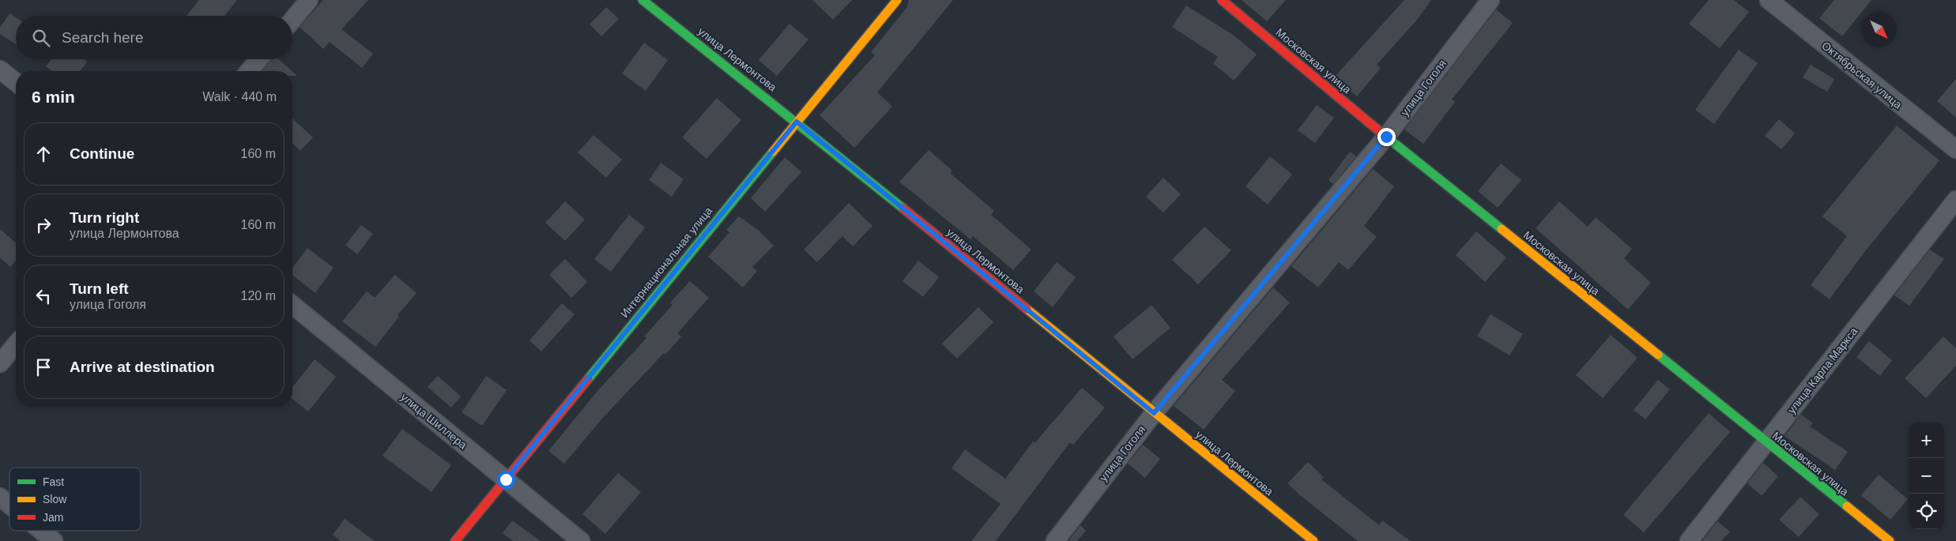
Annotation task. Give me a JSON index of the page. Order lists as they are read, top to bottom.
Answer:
{
  "streets": {
    "street": [
      "улица Лермонтова",
      "Московская улица",
      "Октябрьская улица",
      "улица Гоголя",
      "Интернациональная улица",
      "улица Карла Маркса",
      "улица Шиллера"
    ]
  },
  "crossings": [
    ["улица Лермонтова", "улица Гоголя"],
    ["улица Лермонтова", "Интернациональная улица"],
    ["Московская улица", "улица Гоголя"],
    ["Московская улица", "улица Карла Маркса"],
    ["Интернациональная улица", "улица Шиллера"]
  ],
  "legend": ["Fast", "Slow", "Jam"],
  "north": "bottom right",
  "page": {
    "search": "Search here",
    "heading": ["6 min", "Walk · 440 m"],
    "list": [
      ["Continue", "160 m"],
      ["Turn right", "улица Лермонтова", "160 m"],
      ["Turn left", "улица Гоголя", "120 m"],
      "Arrive at destination"
    ],
    "map_buttons": ["+", "−"]
  }
}
